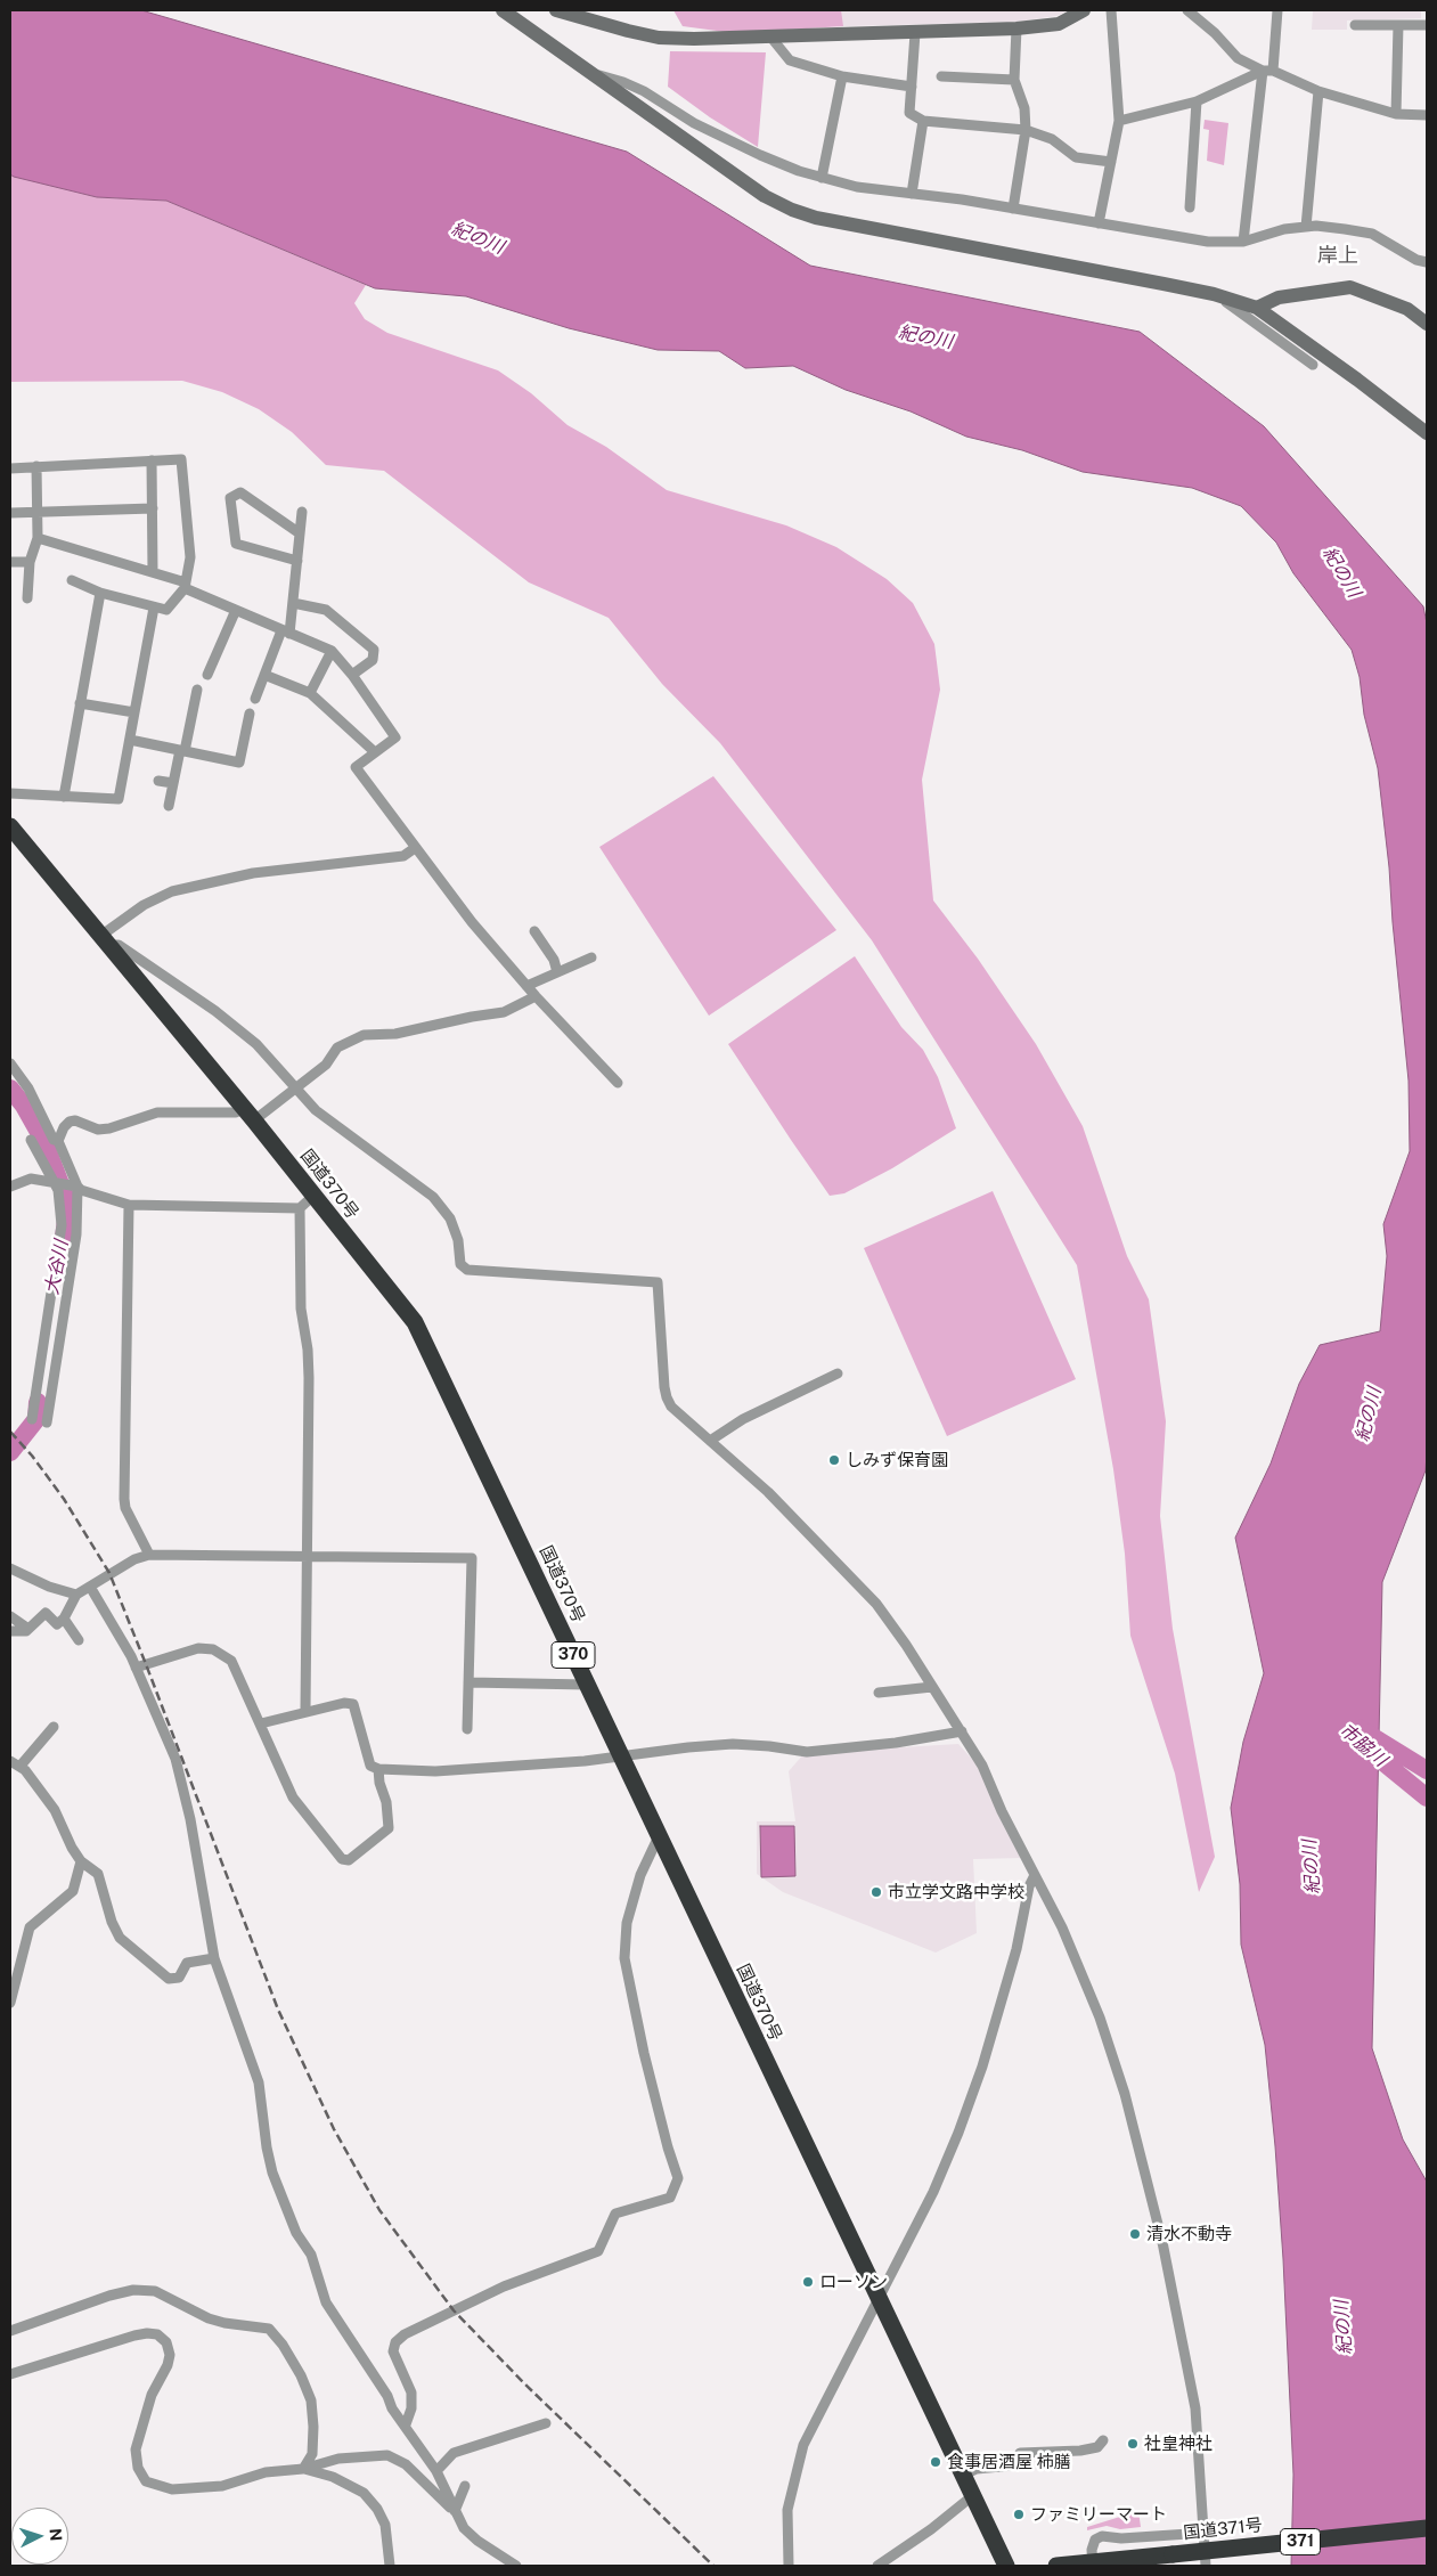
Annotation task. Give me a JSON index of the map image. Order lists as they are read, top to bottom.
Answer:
{
  "streets": {
    "highway": [
      "国道370号",
      "370",
      "国道371号",
      "371"
    ]
  },
  "districts": ["岸上"],
  "water": ["紀の川", "大谷川", "市脇川"],
  "places": [
    "しみず保育園",
    "市立学文路中学校",
    "清水不動寺",
    "ローソン",
    "社皇神社",
    "食事居酒屋 柿膳",
    "ファミリーマート"
  ],
  "north": "right"
}
